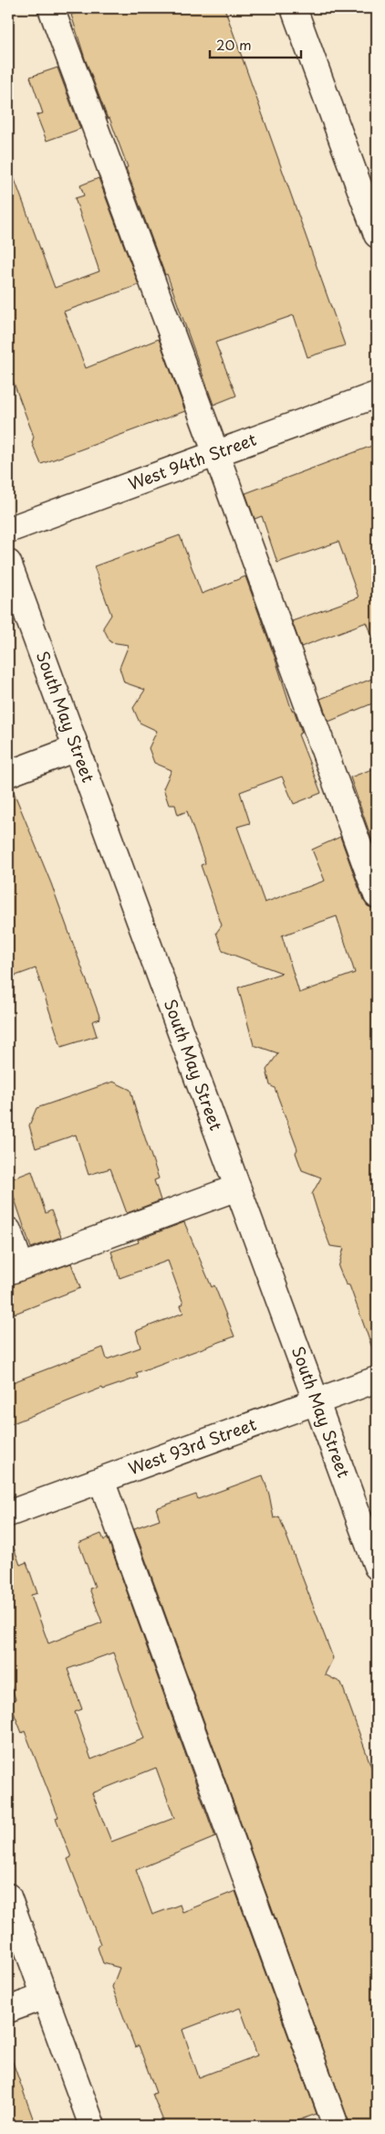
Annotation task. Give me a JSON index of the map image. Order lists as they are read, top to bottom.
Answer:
{
  "streets": {
    "street": ["West 94th Street", "South May Street", "West 93rd Street"]
  },
  "crossings": [
    ["South May Street", "West 93rd Street"]
  ],
  "scale_bar": "20 m"
}
